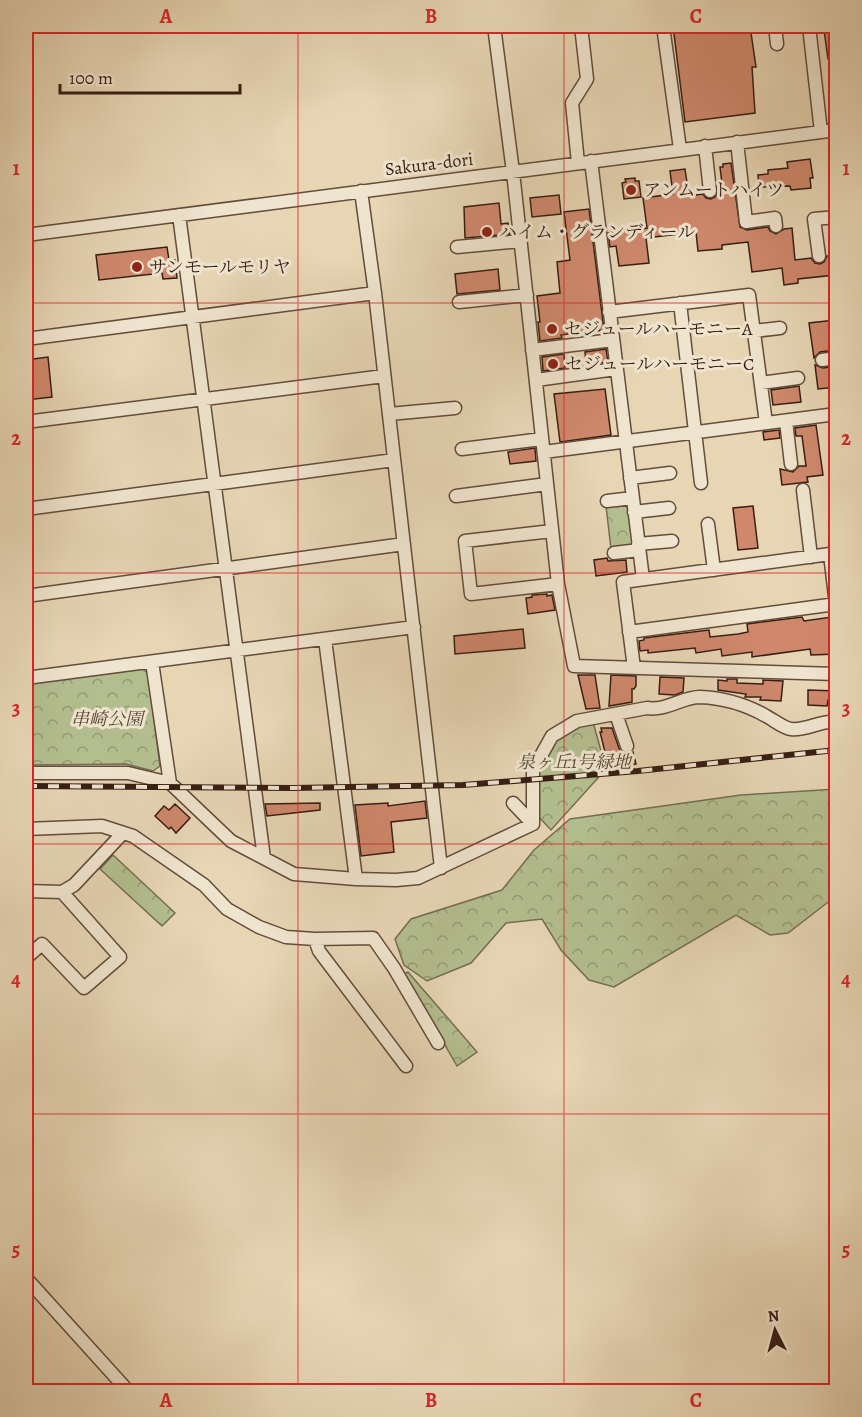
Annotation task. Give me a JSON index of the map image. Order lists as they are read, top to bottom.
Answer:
{
  "streets": {
    "street": ["Sakura-dori"]
  },
  "parks": ["串崎公園", "泉ヶ丘1号緑地"],
  "places": [
    "アンムートハイツ",
    "ハイム・グランディール",
    "サンモールモリヤ",
    "セジュールハーモニーA",
    "セジュールハーモニーC"
  ],
  "scale_bar": "100 m",
  "north": "top",
  "grid": {
    "columns": ["A", "B", "C"],
    "rows": [
      "1",
      "2",
      "3",
      "4",
      "5"
    ]
  }
}
